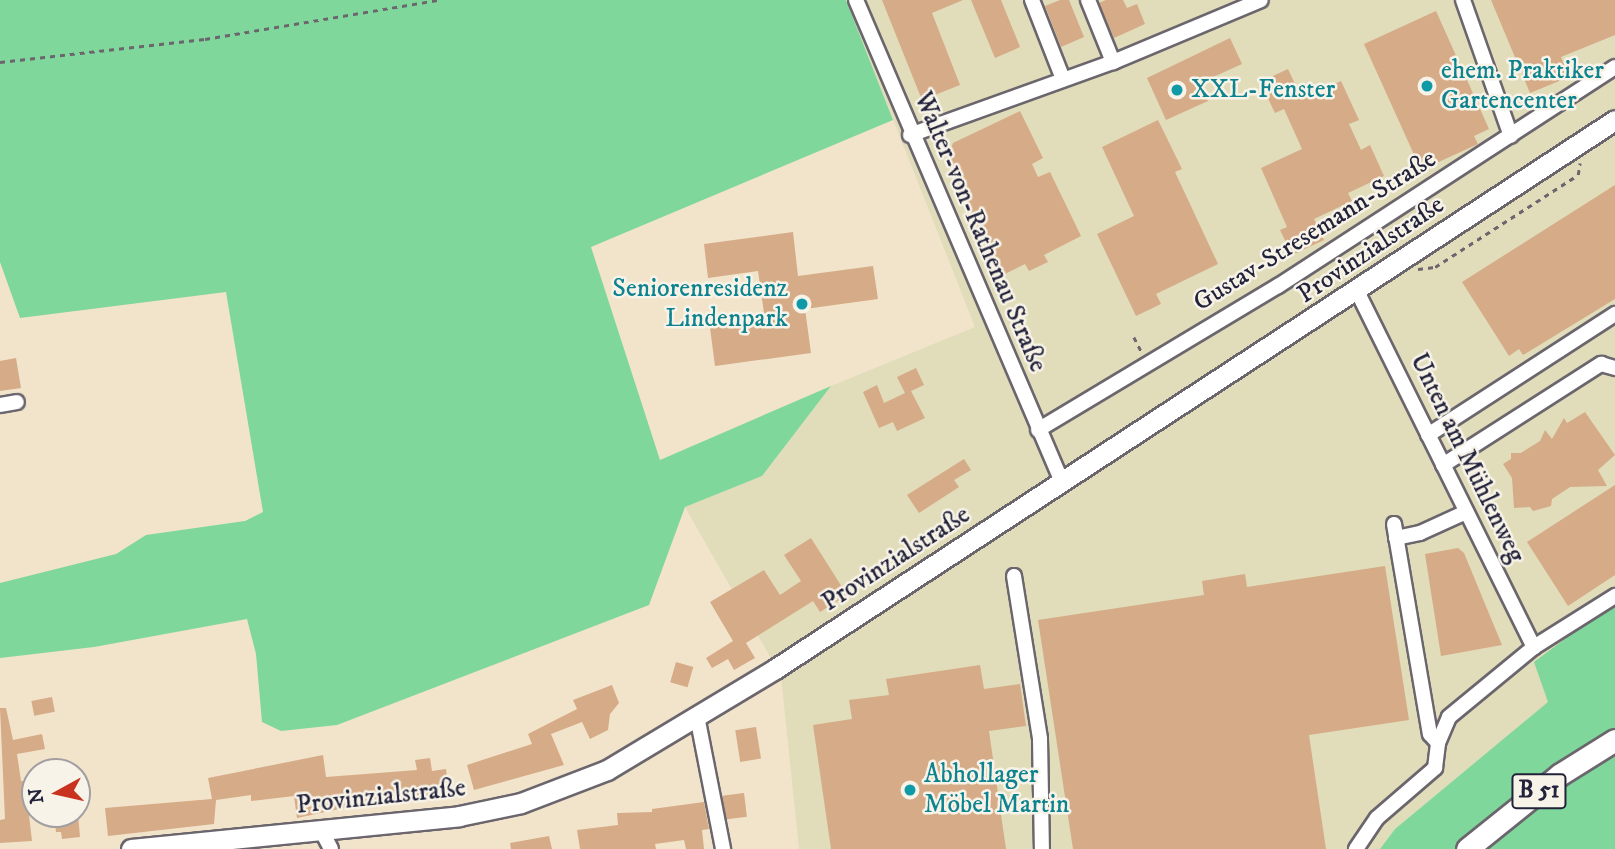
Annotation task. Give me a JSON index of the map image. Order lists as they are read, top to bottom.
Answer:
{
  "streets": {
    "highway": ["B 51"],
    "main road": ["Provinzialstraße"],
    "street": ["Gustav-Stresemann-Straße", "Walter-von-Rathenau Straße", "Unten am Mühlenweg"]
  },
  "crossings": [
    ["Gustav-Stresemann-Straße", "Walter-von-Rathenau Straße"],
    ["Walter-von-Rathenau Straße", "Provinzialstraße"],
    ["Provinzialstraße", "Unten am Mühlenweg"]
  ],
  "places": [
    "ehem. Praktiker Gartencenter",
    "XXL-Fenster",
    "Seniorenresidenz Lindenpark",
    "Abhollager Möbel Martin"
  ],
  "north": "left"
}
